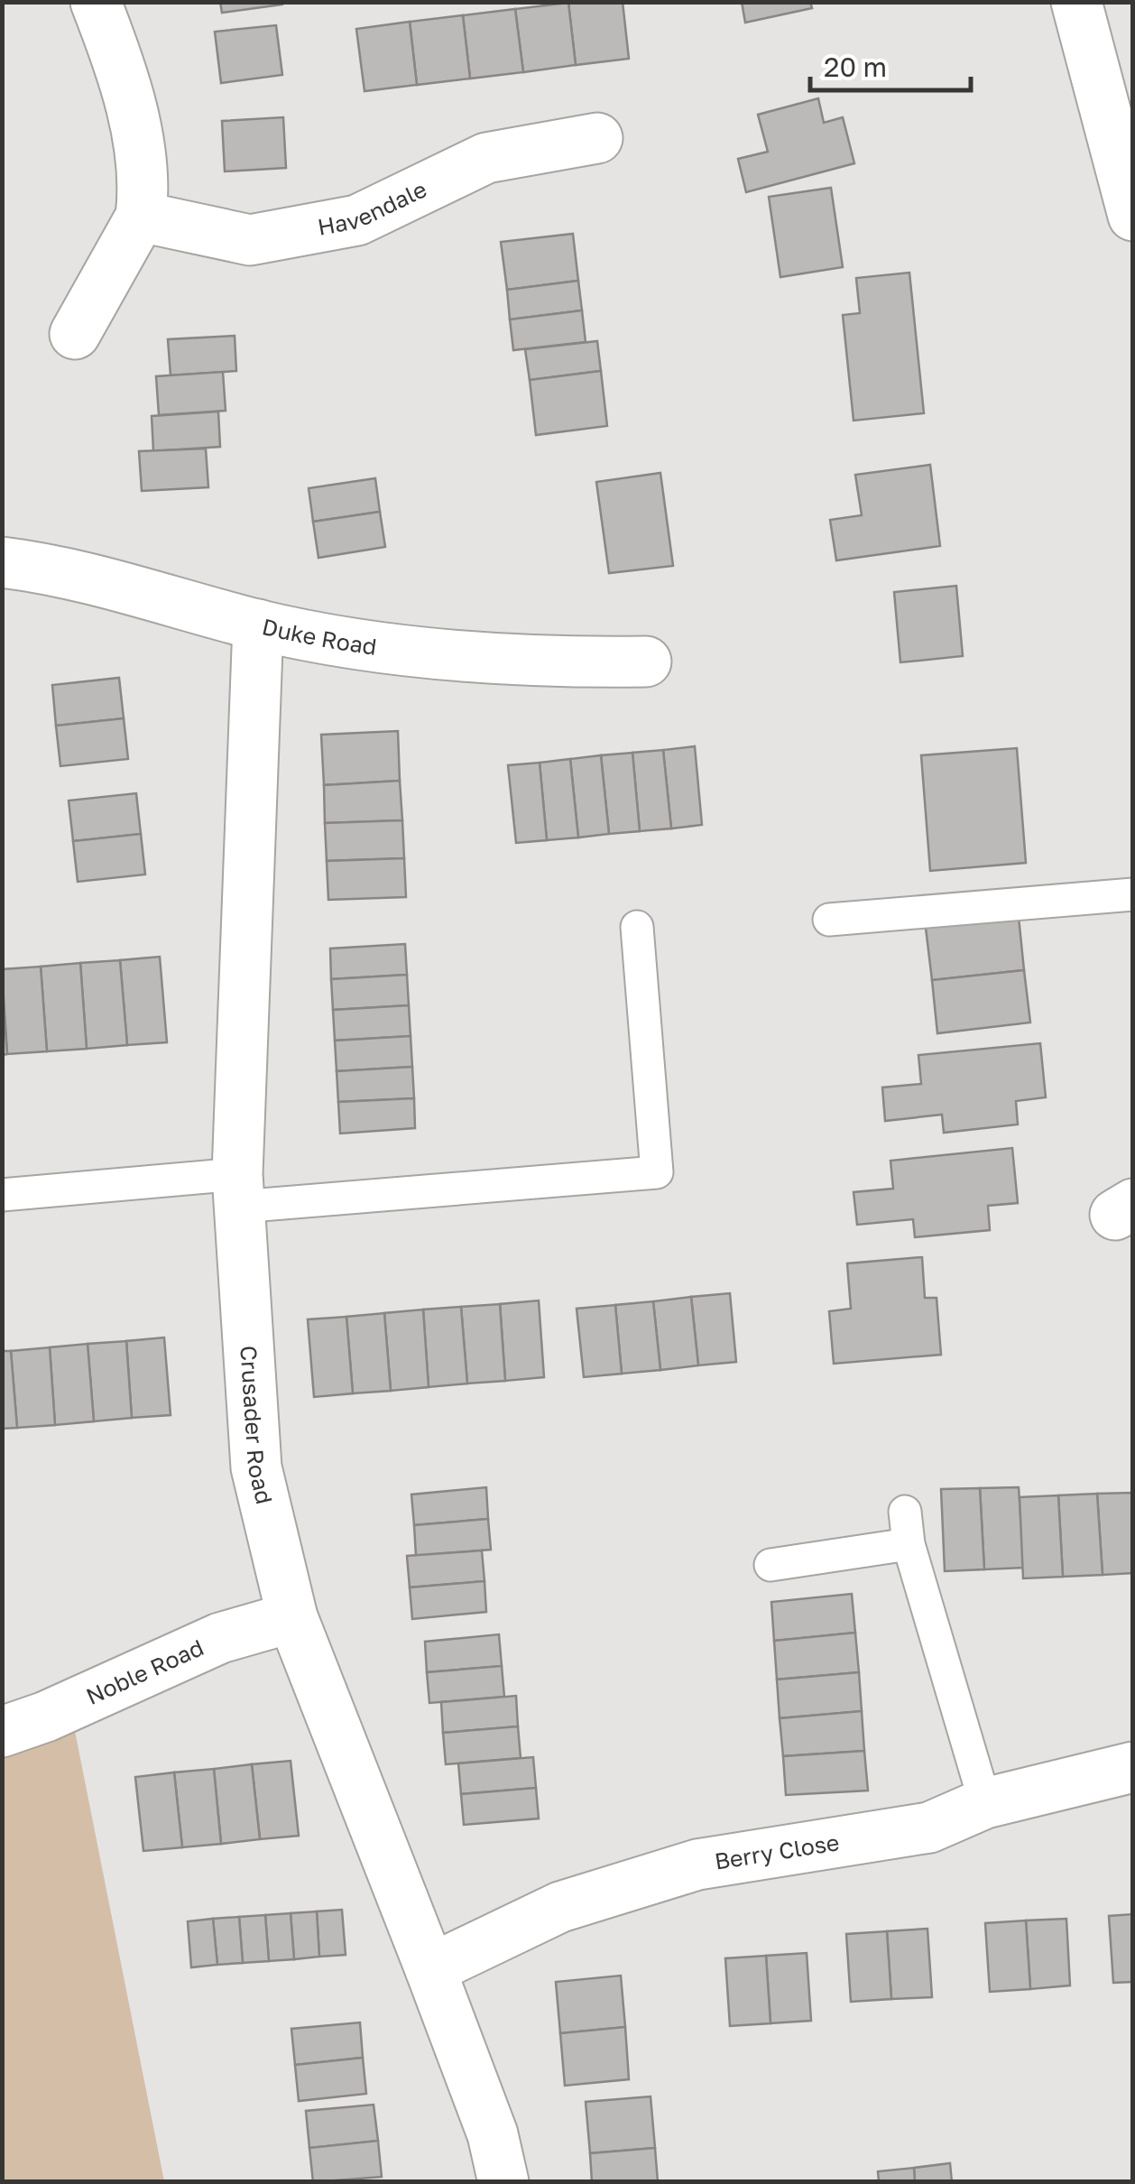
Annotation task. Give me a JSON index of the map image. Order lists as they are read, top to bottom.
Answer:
{
  "streets": {
    "street": [
      "Havendale",
      "Duke Road",
      "Crusader Road",
      "Noble Road",
      "Berry Close"
    ]
  },
  "crossings": [
    ["Duke Road", "Crusader Road"],
    ["Crusader Road", "Noble Road"],
    ["Crusader Road", "Berry Close"]
  ],
  "scale_bar": "20 m"
}
